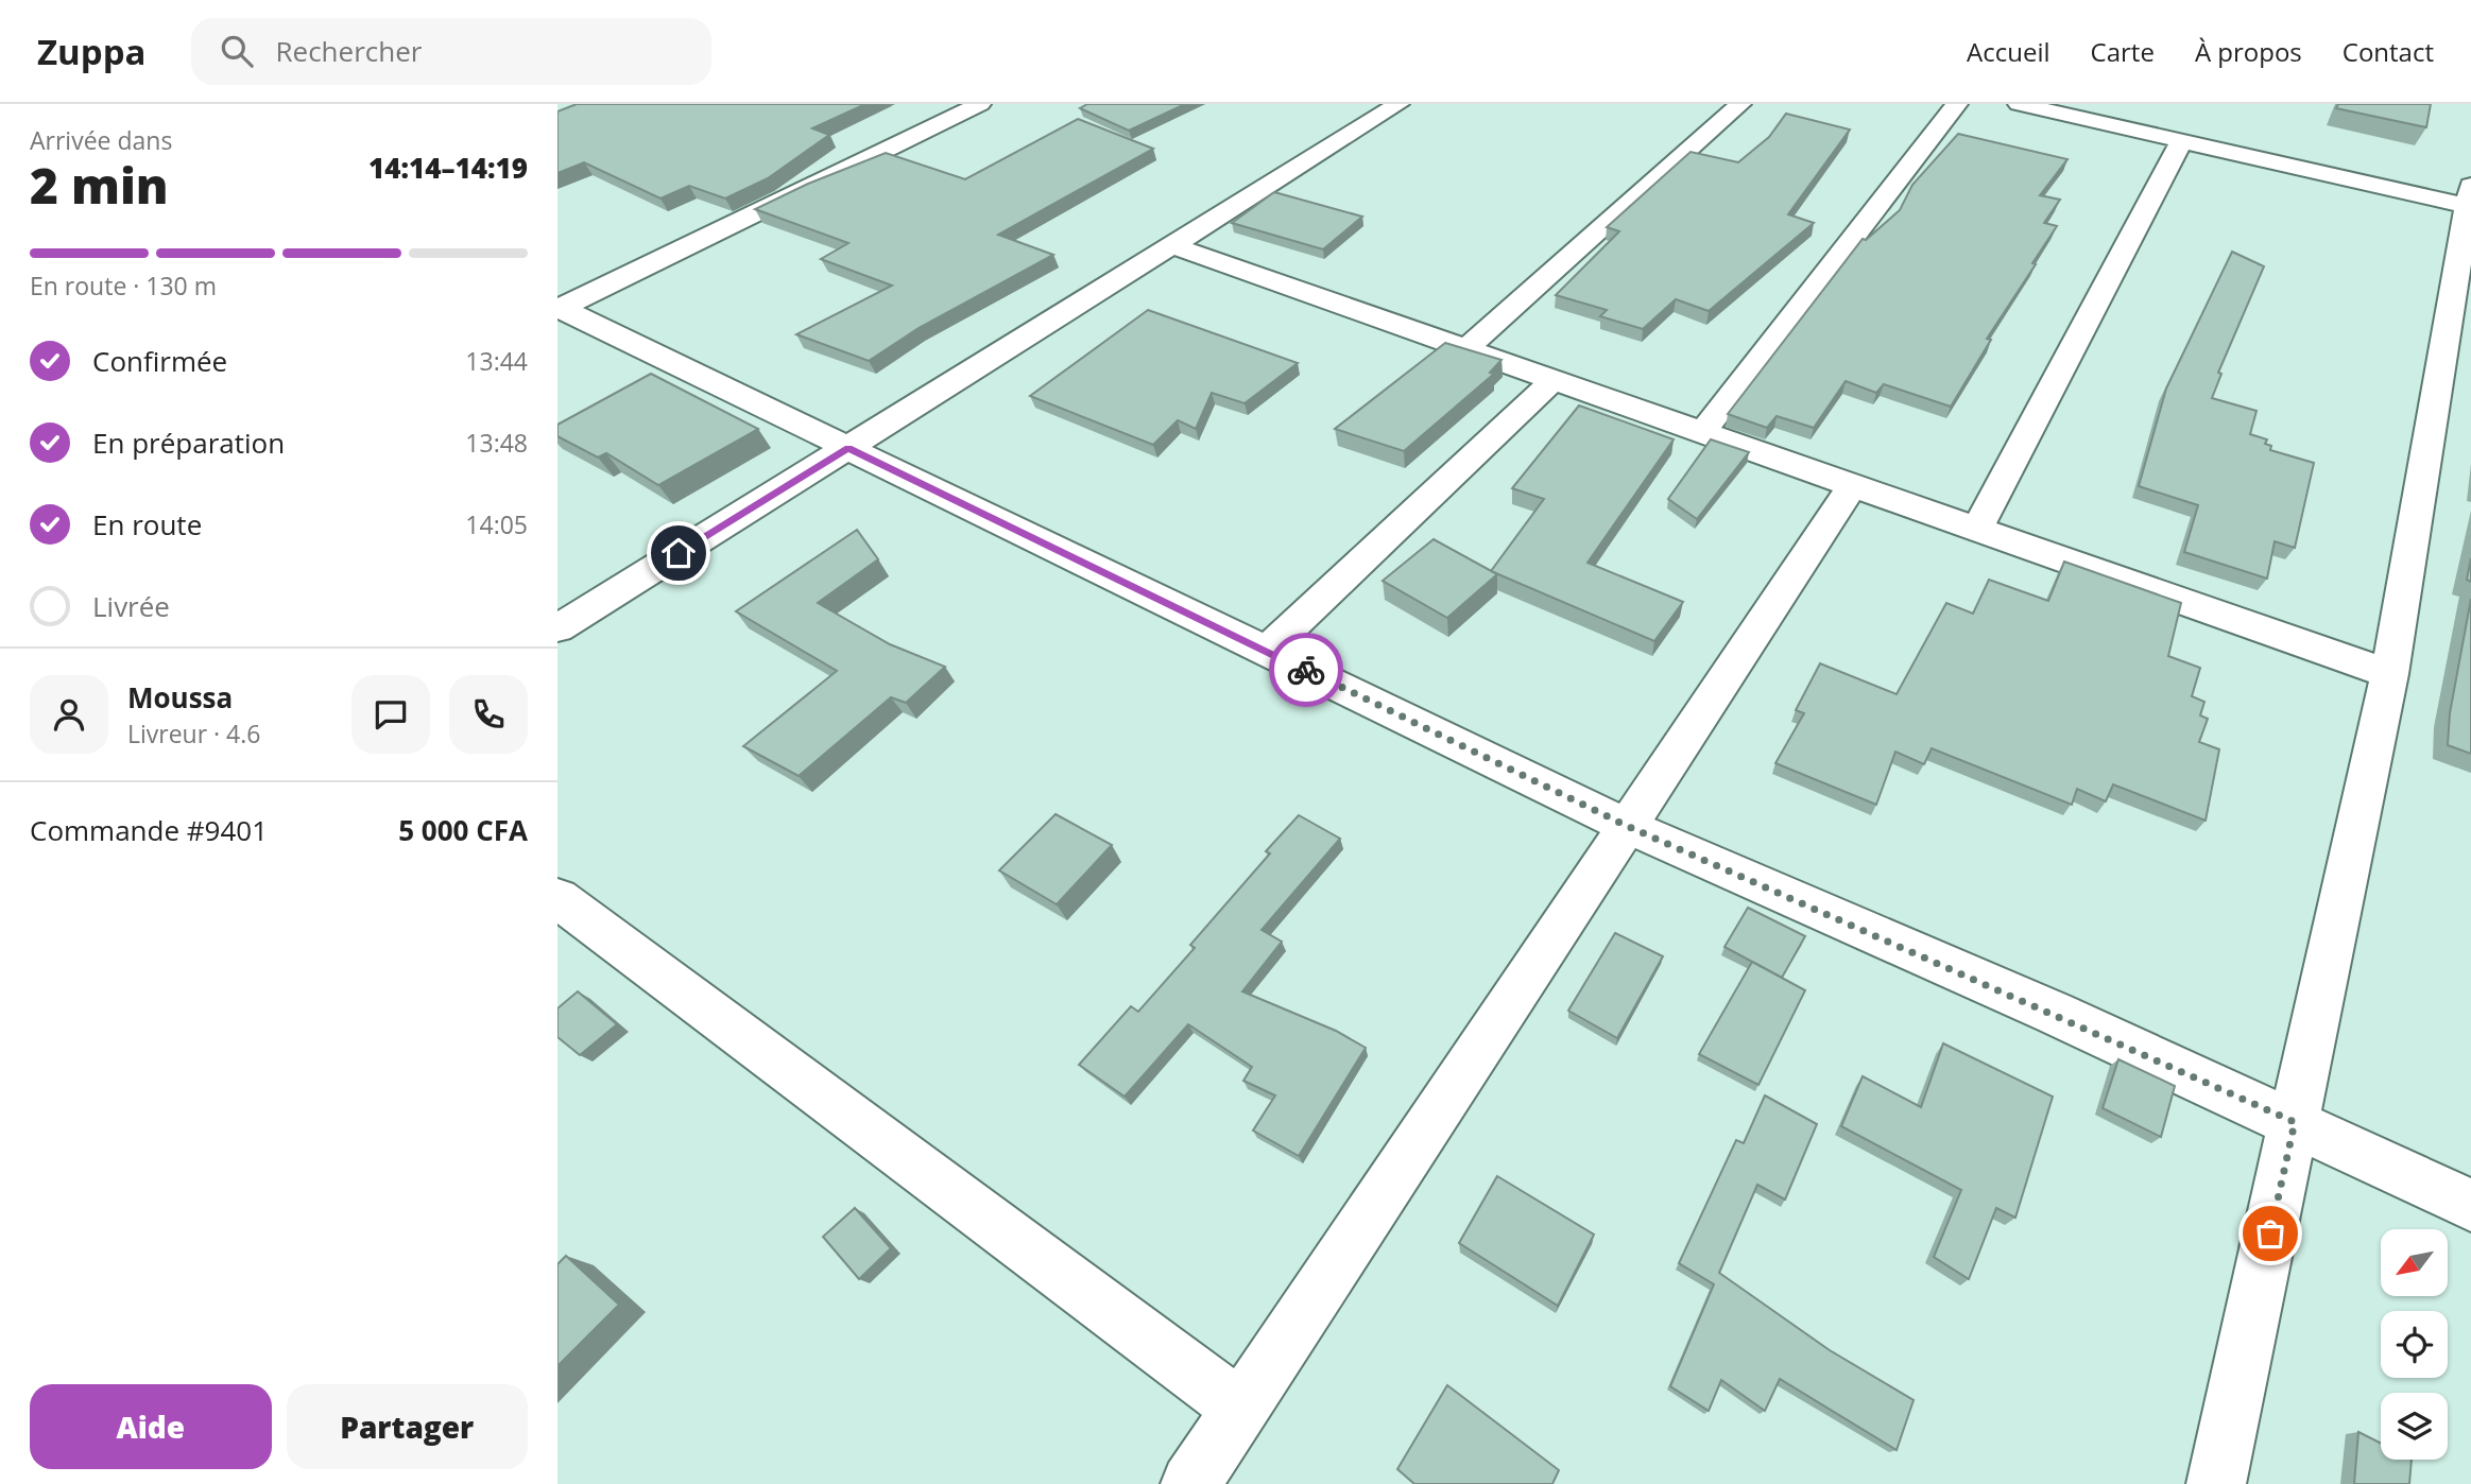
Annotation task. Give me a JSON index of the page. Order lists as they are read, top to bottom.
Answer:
{
  "north": "bottom left",
  "page": {
    "header": "Zuppa",
    "search": "Rechercher",
    "nav": [
      "Accueil",
      "Carte",
      "À propos",
      "Contact"
    ],
    "heading": ["2 min", "Arrivée dans", "14:14–14:19"],
    "panel": [
      "Moussa",
      "Livreur · 4.6",
      "Commande #9401",
      "5 000 CFA"
    ],
    "bar": "En route · 130 m",
    "list": [
      ["Confirmée", "13:44"],
      ["En préparation", "13:48"],
      ["En route", "14:05"],
      "Livrée"
    ],
    "buttons": ["Aide", "Partager"]
  }
}
